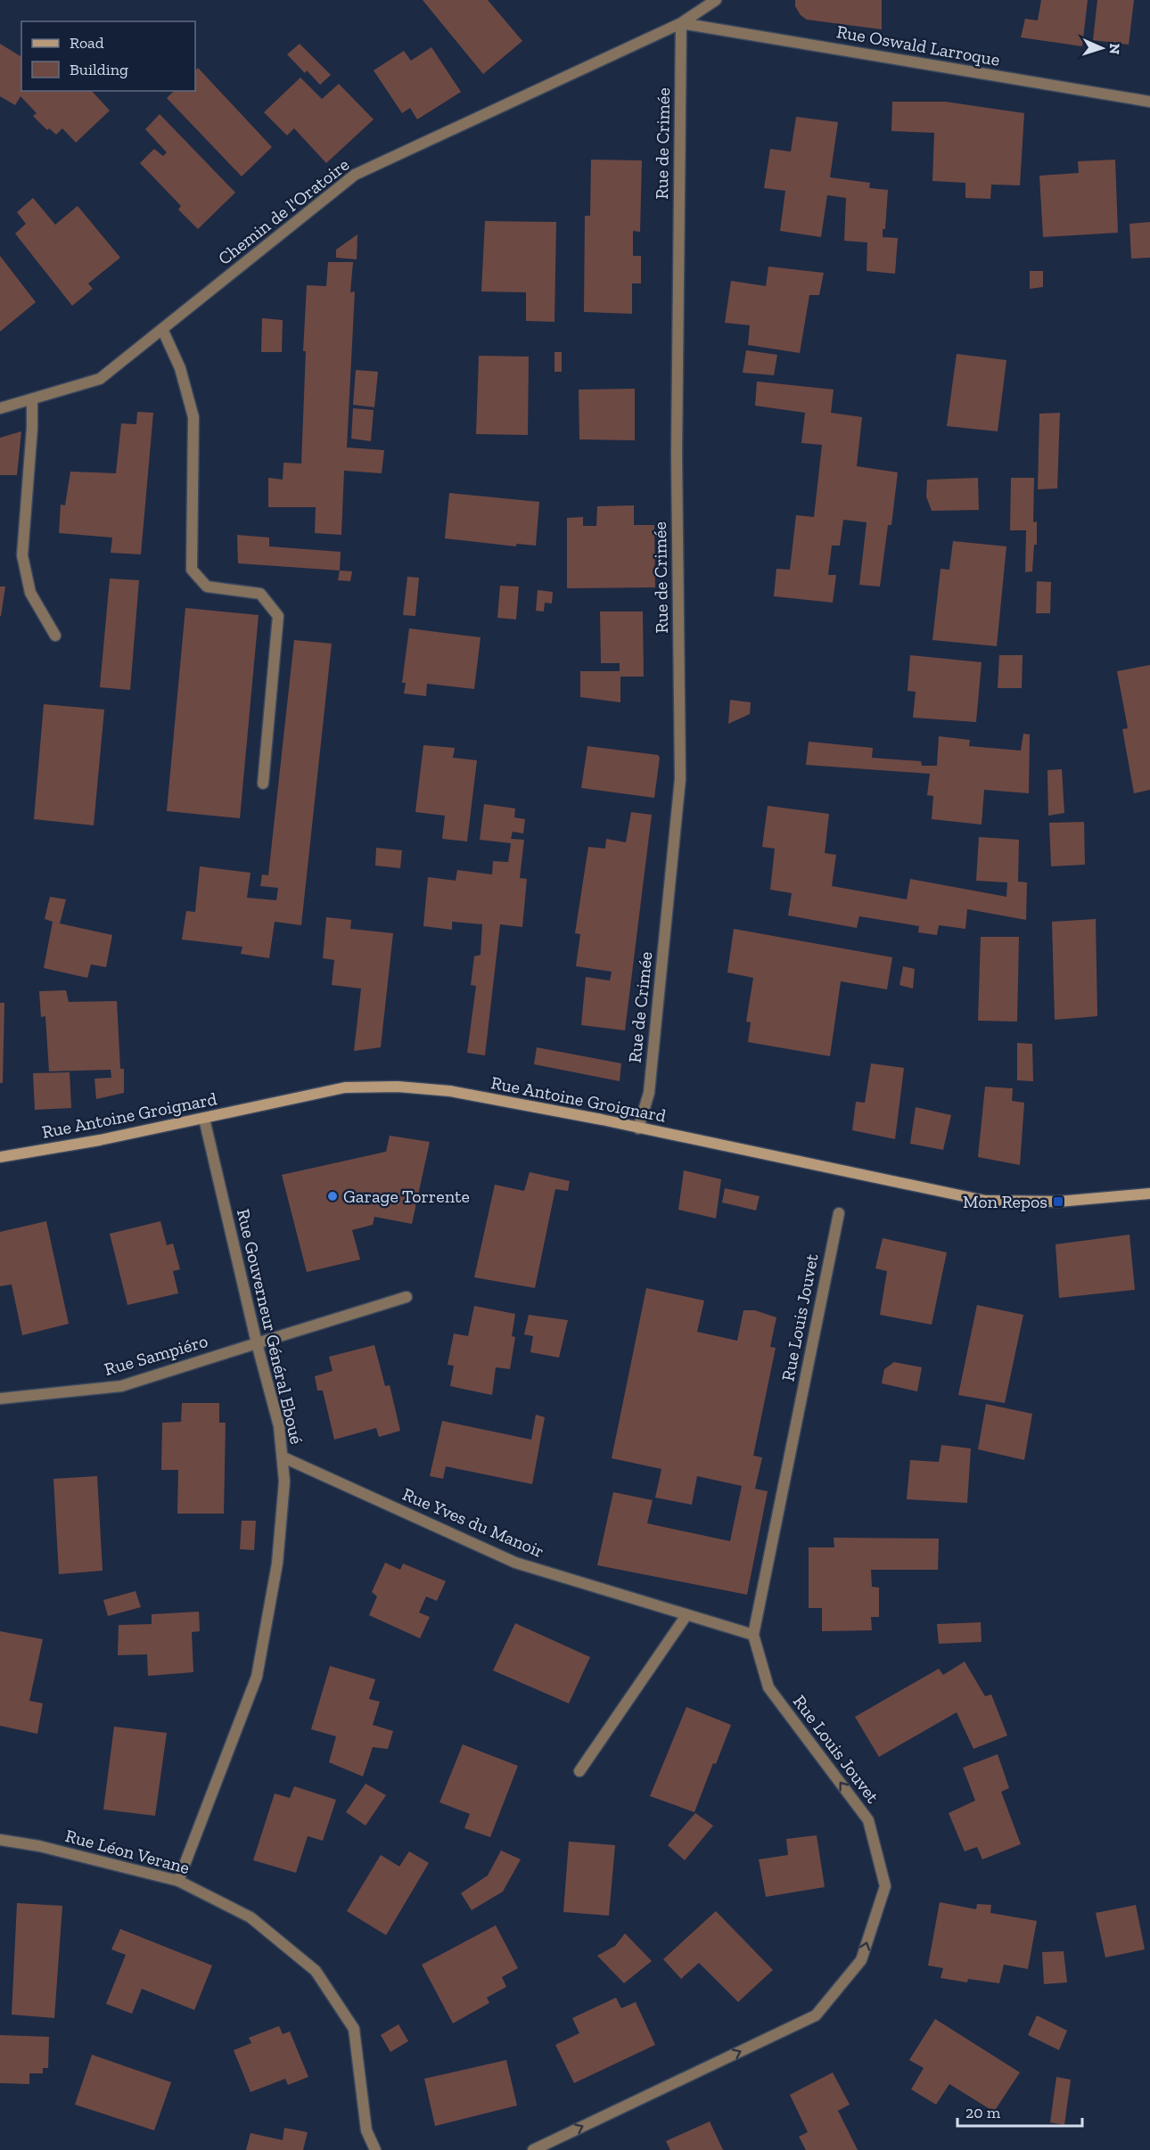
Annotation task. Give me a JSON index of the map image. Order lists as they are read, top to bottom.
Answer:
{
  "streets": {
    "main road": ["Rue Antoine Groignard"],
    "street": [
      "Rue Oswald Larroque",
      "Rue de Crimée",
      "Chemin de l'Oratoire",
      "Rue Louis Jouvet",
      "Rue Gouverneur Général Eboué",
      "Rue Sampiéro",
      "Rue Yves du Manoir",
      "Rue Léon Verane"
    ]
  },
  "crossings": [
    ["Rue Oswald Larroque", "Rue de Crimée"],
    ["Rue Oswald Larroque", "Chemin de l'Oratoire"],
    ["Rue de Crimée", "Chemin de l'Oratoire"],
    ["Rue de Crimée", "Rue Antoine Groignard"],
    ["Rue Antoine Groignard", "Rue Gouverneur Général Eboué"],
    ["Rue Louis Jouvet", "Rue Yves du Manoir"],
    ["Rue Gouverneur Général Eboué", "Rue Sampiéro"],
    ["Rue Gouverneur Général Eboué", "Rue Yves du Manoir"],
    ["Rue Gouverneur Général Eboué", "Rue Léon Verane"]
  ],
  "places": {
    "other": ["Garage Torrente"],
    "transit": ["Mon Repos"]
  },
  "legend": ["Road", "Building"],
  "scale_bar": "20 m",
  "north": "right"
}
